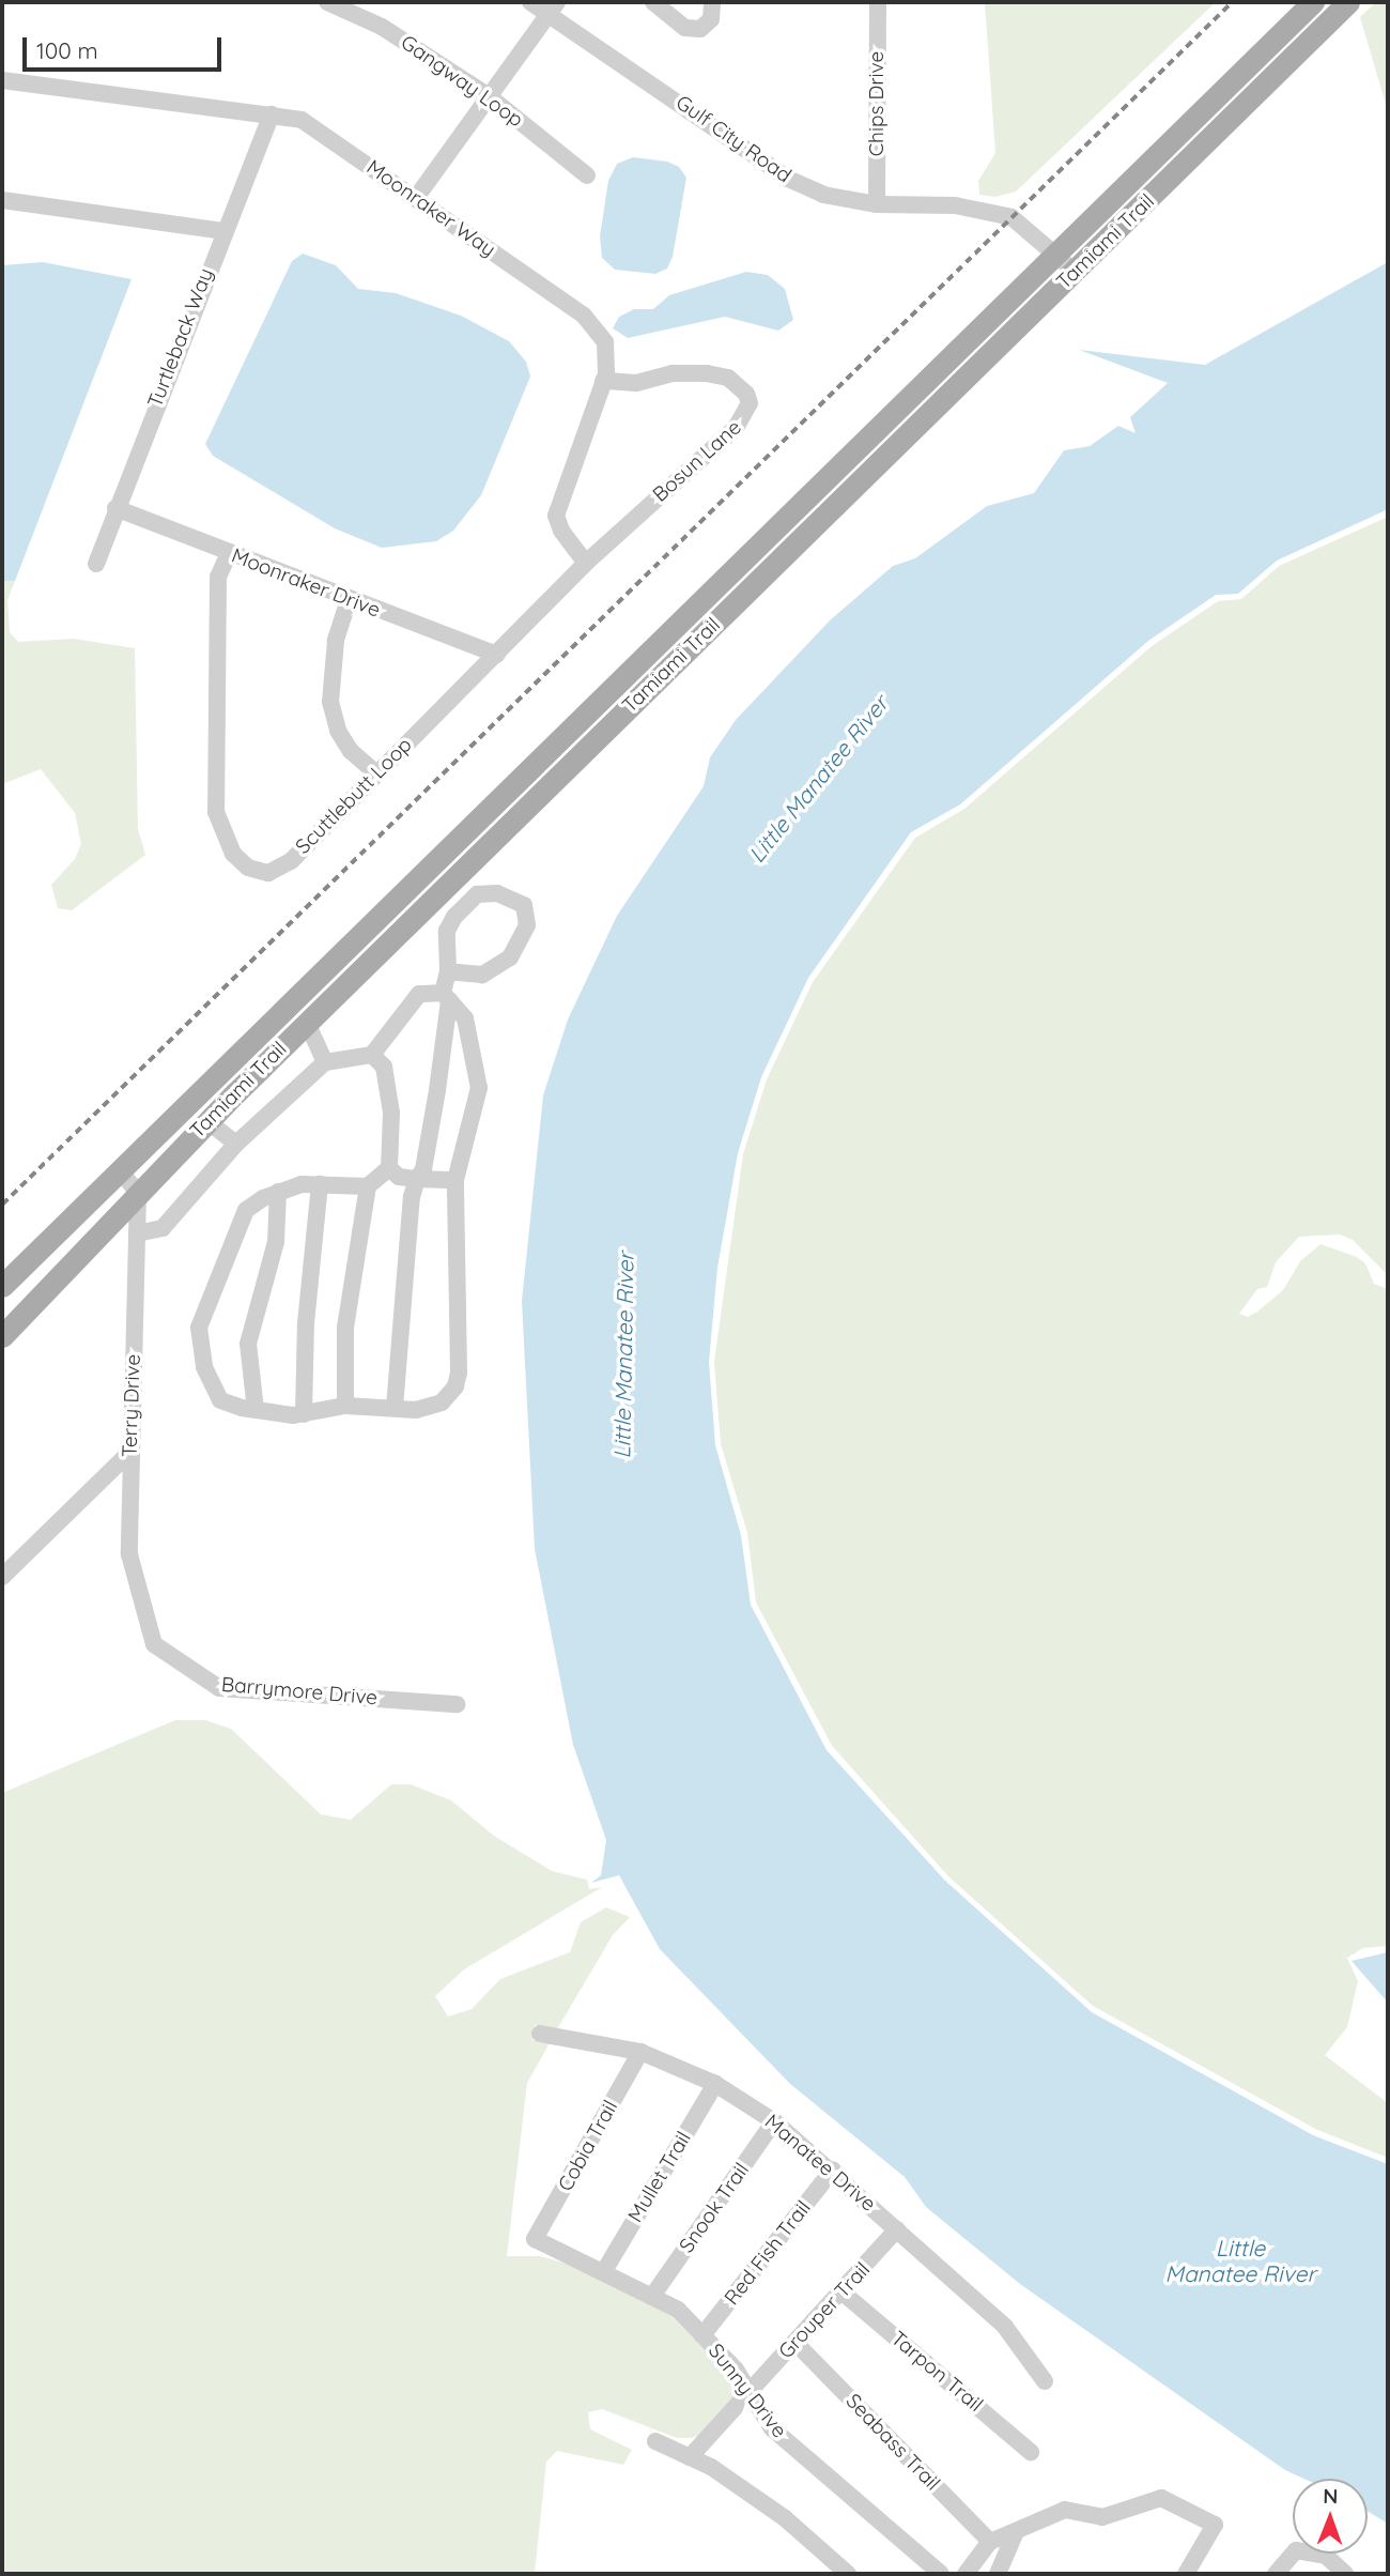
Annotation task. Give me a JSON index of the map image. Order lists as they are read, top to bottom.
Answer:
{
  "streets": {
    "main road": ["Tamiami Trail"],
    "street": [
      "Gangway Loop",
      "Chips Drive",
      "Gulf City Road",
      "Moonraker Way",
      "Turtleback Way",
      "Bosun Lane",
      "Moonraker Drive",
      "Scuttlebutt Loop",
      "Terry Drive",
      "Barrymore Drive",
      "Cobia Trail",
      "Manatee Drive",
      "Mullet Trail",
      "Snook Trail",
      "Red Fish Trail",
      "Grouper Trail",
      "Tarpon Trail",
      "Sunny Drive",
      "Seabass Trail"
    ]
  },
  "crossings": [
    ["Chips Drive", "Gulf City Road"],
    ["Gulf City Road", "Tamiami Trail"],
    ["Moonraker Way", "Turtleback Way"],
    ["Moonraker Way", "Bosun Lane"],
    ["Moonraker Way", "Scuttlebutt Loop"],
    ["Tamiami Trail", "Terry Drive"],
    ["Turtleback Way", "Moonraker Drive"],
    ["Bosun Lane", "Scuttlebutt Loop"],
    ["Moonraker Drive", "Scuttlebutt Loop"],
    ["Terry Drive", "Barrymore Drive"],
    ["Cobia Trail", "Manatee Drive"],
    ["Cobia Trail", "Sunny Drive"],
    ["Manatee Drive", "Mullet Trail"],
    ["Manatee Drive", "Snook Trail"],
    ["Manatee Drive", "Red Fish Trail"],
    ["Manatee Drive", "Grouper Trail"],
    ["Mullet Trail", "Sunny Drive"],
    ["Snook Trail", "Sunny Drive"],
    ["Red Fish Trail", "Sunny Drive"],
    ["Grouper Trail", "Tarpon Trail"],
    ["Grouper Trail", "Sunny Drive"],
    ["Grouper Trail", "Seabass Trail"]
  ],
  "water": ["Little Manatee River"],
  "scale_bar": "100 m",
  "north": "top"
}
